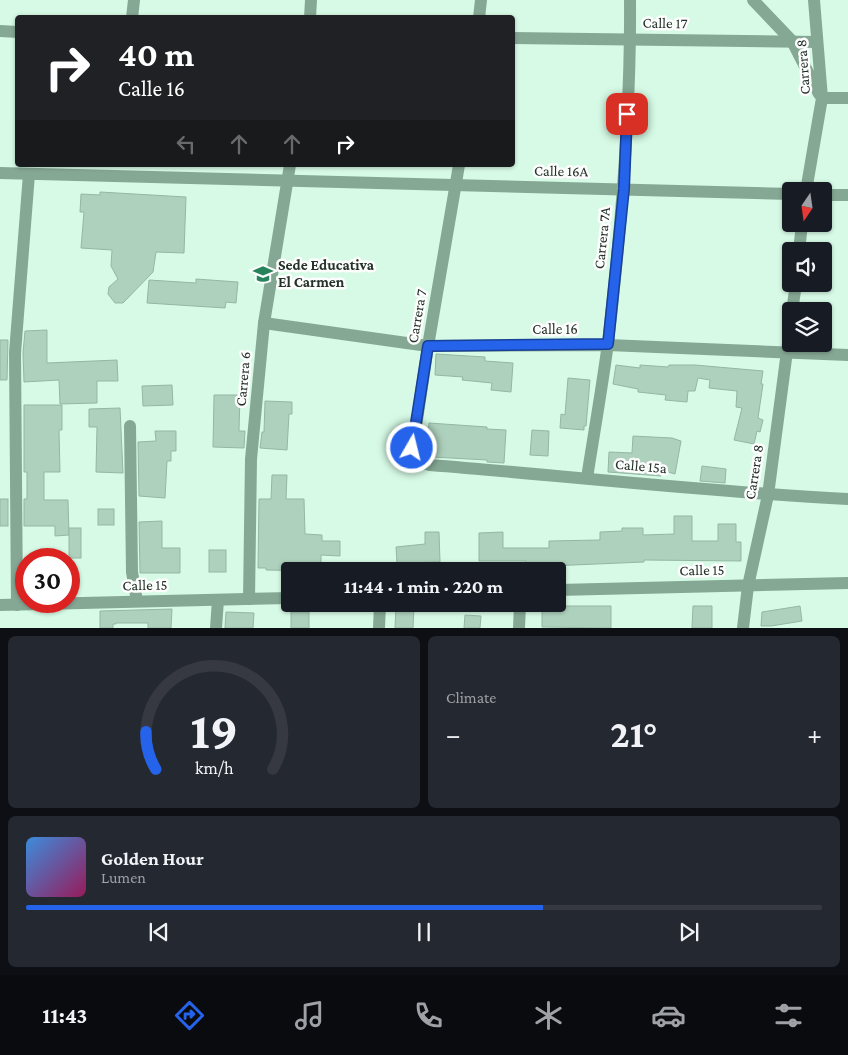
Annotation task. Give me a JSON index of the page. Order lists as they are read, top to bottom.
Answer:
{
  "streets": {
    "street": [
      "Calle 17",
      "Carrera 8",
      "Calle 16A",
      "Carrera 7A",
      "Carrera 7",
      "Calle 16",
      "Carrera 6",
      "Calle 15a",
      "Calle 15"
    ]
  },
  "crossings": [
    ["Calle 17", "Carrera 8"],
    ["Calle 17", "Carrera 7A"],
    ["Carrera 8", "Calle 16"],
    ["Carrera 8", "Calle 15a"],
    ["Carrera 8", "Calle 15"],
    ["Calle 16A", "Carrera 7A"],
    ["Calle 16A", "Carrera 7"],
    ["Calle 16A", "Carrera 6"],
    ["Carrera 7A", "Calle 16"],
    ["Carrera 7A", "Calle 15a"],
    ["Carrera 7", "Calle 16"],
    ["Carrera 7", "Calle 15a"],
    ["Calle 16", "Carrera 6"],
    ["Carrera 6", "Calle 15"]
  ],
  "places": {
    "school or university": ["Sede Educativa El Carmen"]
  },
  "north": "bottom",
  "page": {
    "turn": ["40 m", "Calle 16"],
    "limit": "30",
    "trip": "11:44 · 1 min · 220 m",
    "tile": "Climate",
    "heat": ["−", "21°", "+"],
    "song": ["Golden Hour", "Lumen"],
    "tabs": "11:43",
    "gauge": ["19", "km/h"]
  }
}
